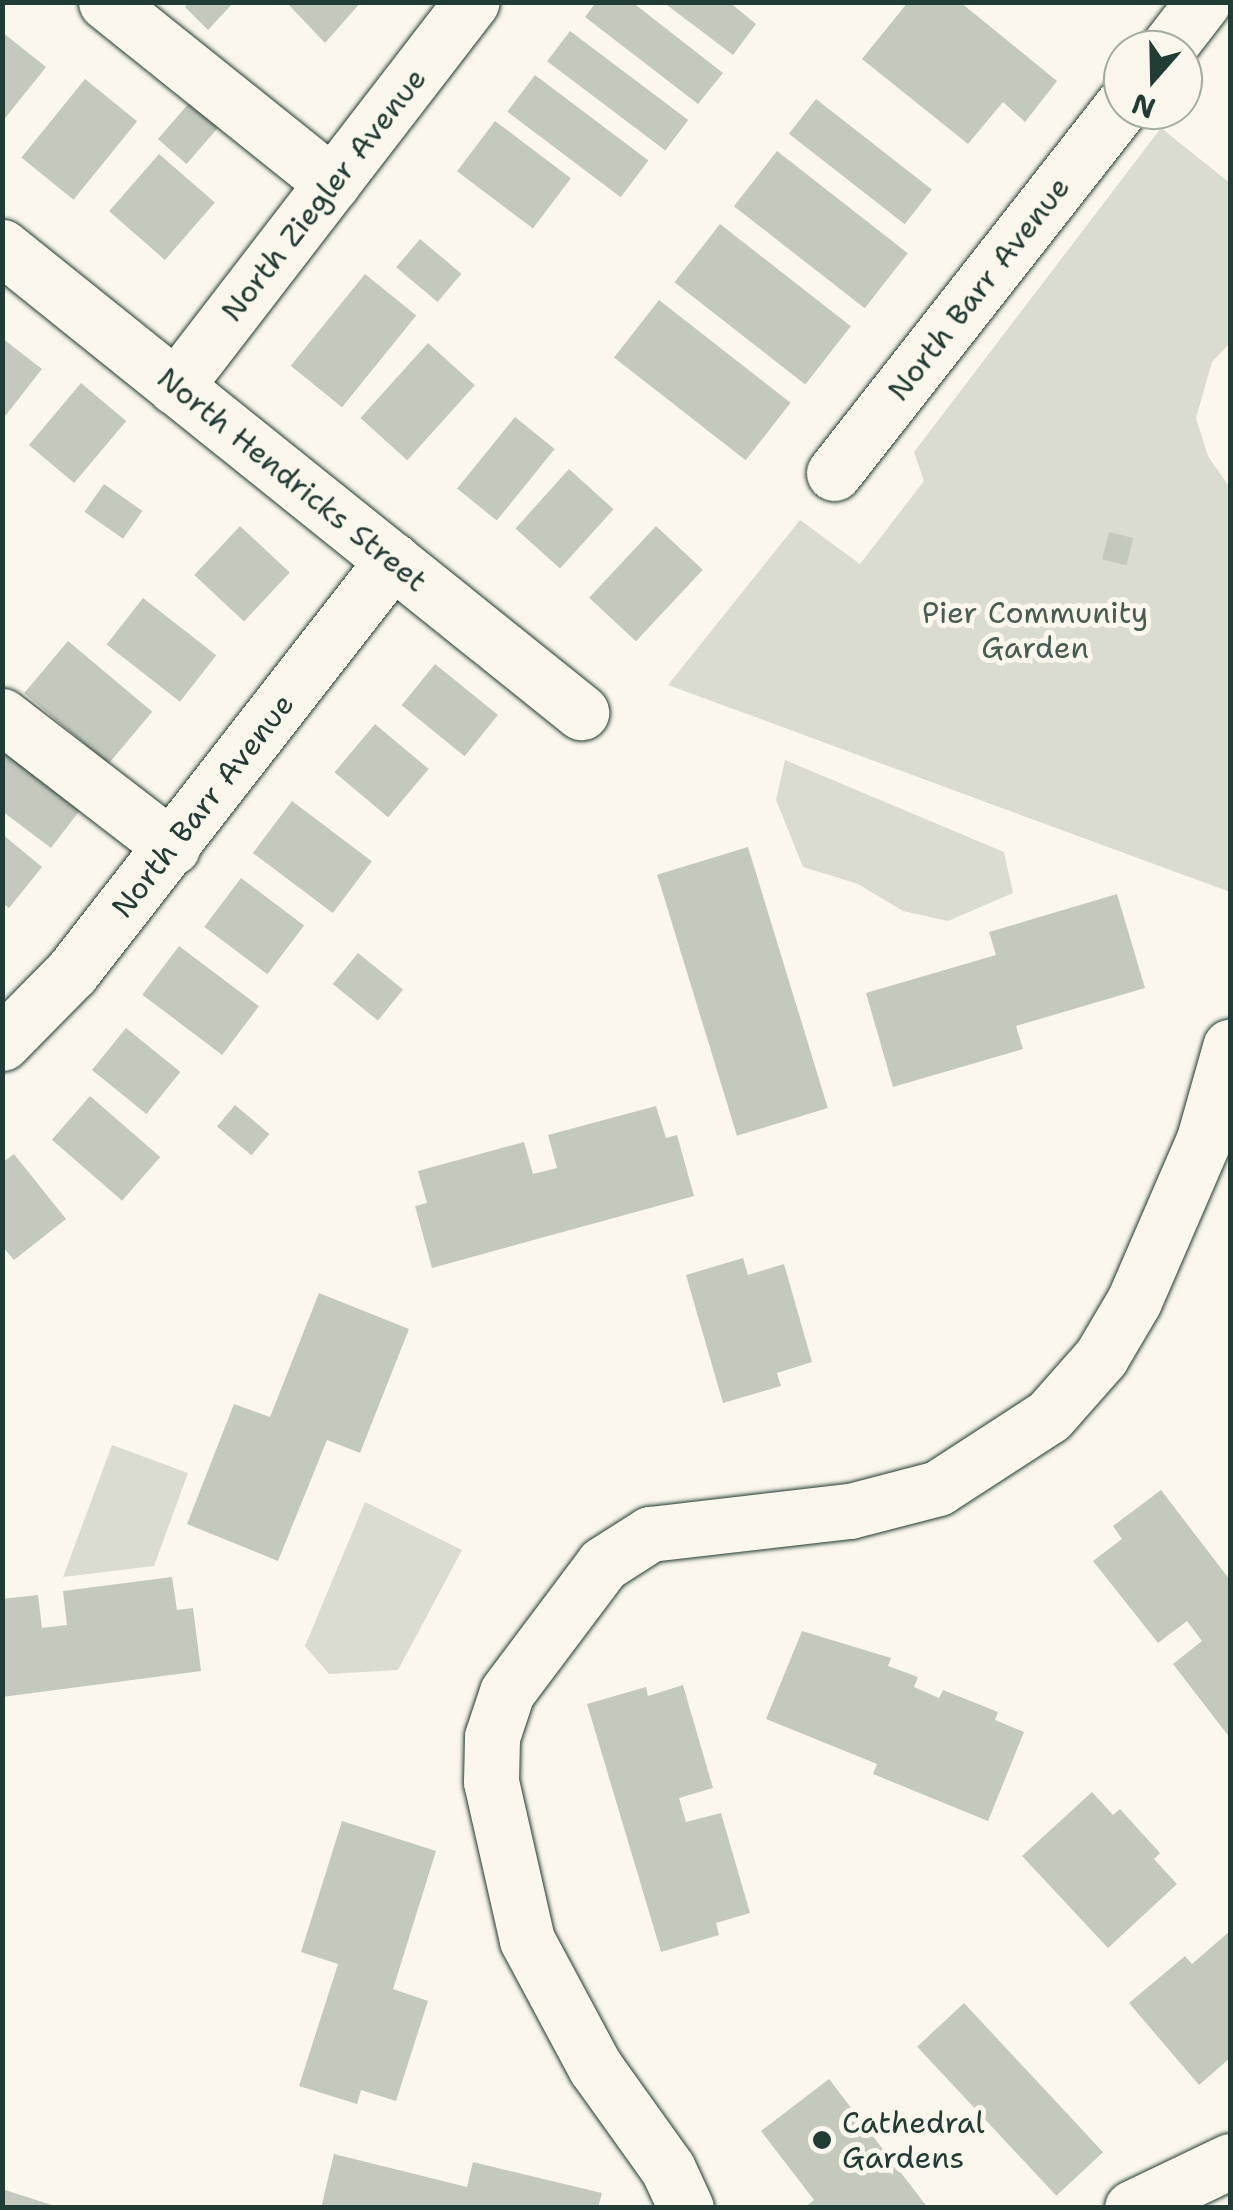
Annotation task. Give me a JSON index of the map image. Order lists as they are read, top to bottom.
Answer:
{
  "streets": {
    "street": ["North Ziegler Avenue", "North Barr Avenue", "North Hendricks Street"]
  },
  "crossings": [
    ["North Ziegler Avenue", "North Hendricks Street"],
    ["North Barr Avenue", "North Hendricks Street"]
  ],
  "parks": ["Pier Community Garden"],
  "places": ["Cathedral Gardens"],
  "north": "bottom"
}
